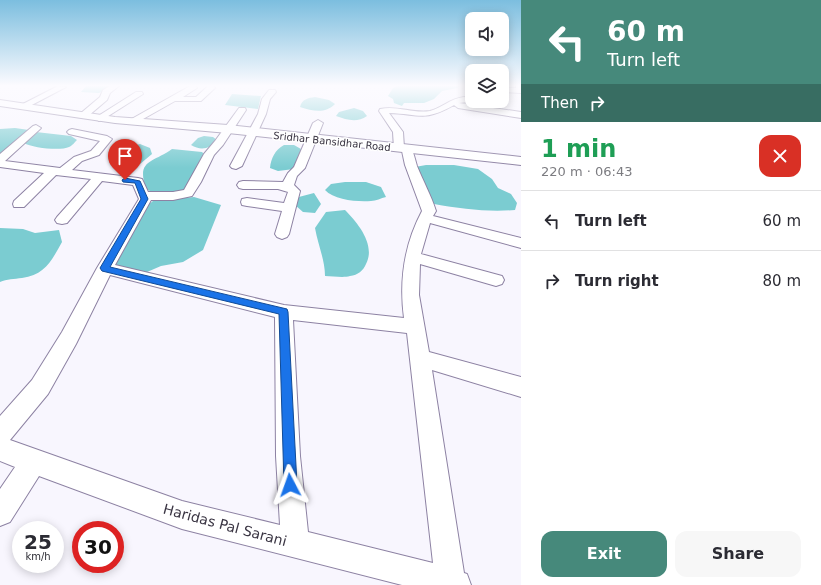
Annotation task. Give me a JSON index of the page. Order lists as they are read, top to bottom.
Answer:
{
  "streets": {
    "street": ["Sridhar Bansidhar Road", "Haridas Pal Sarani"]
  },
  "page": {
    "turn": ["60 m", "Turn left"],
    "then": "Then",
    "heading": ["1 min", "220 m · 06:43"],
    "list": [
      {
        "name": "Turn left",
        "value": "60 m"
      },
      {
        "name": "Turn right",
        "value": "80 m"
      }
    ],
    "speed": "25 km/h",
    "limit": "30",
    "buttons": ["Exit", "Share"]
  }
}
